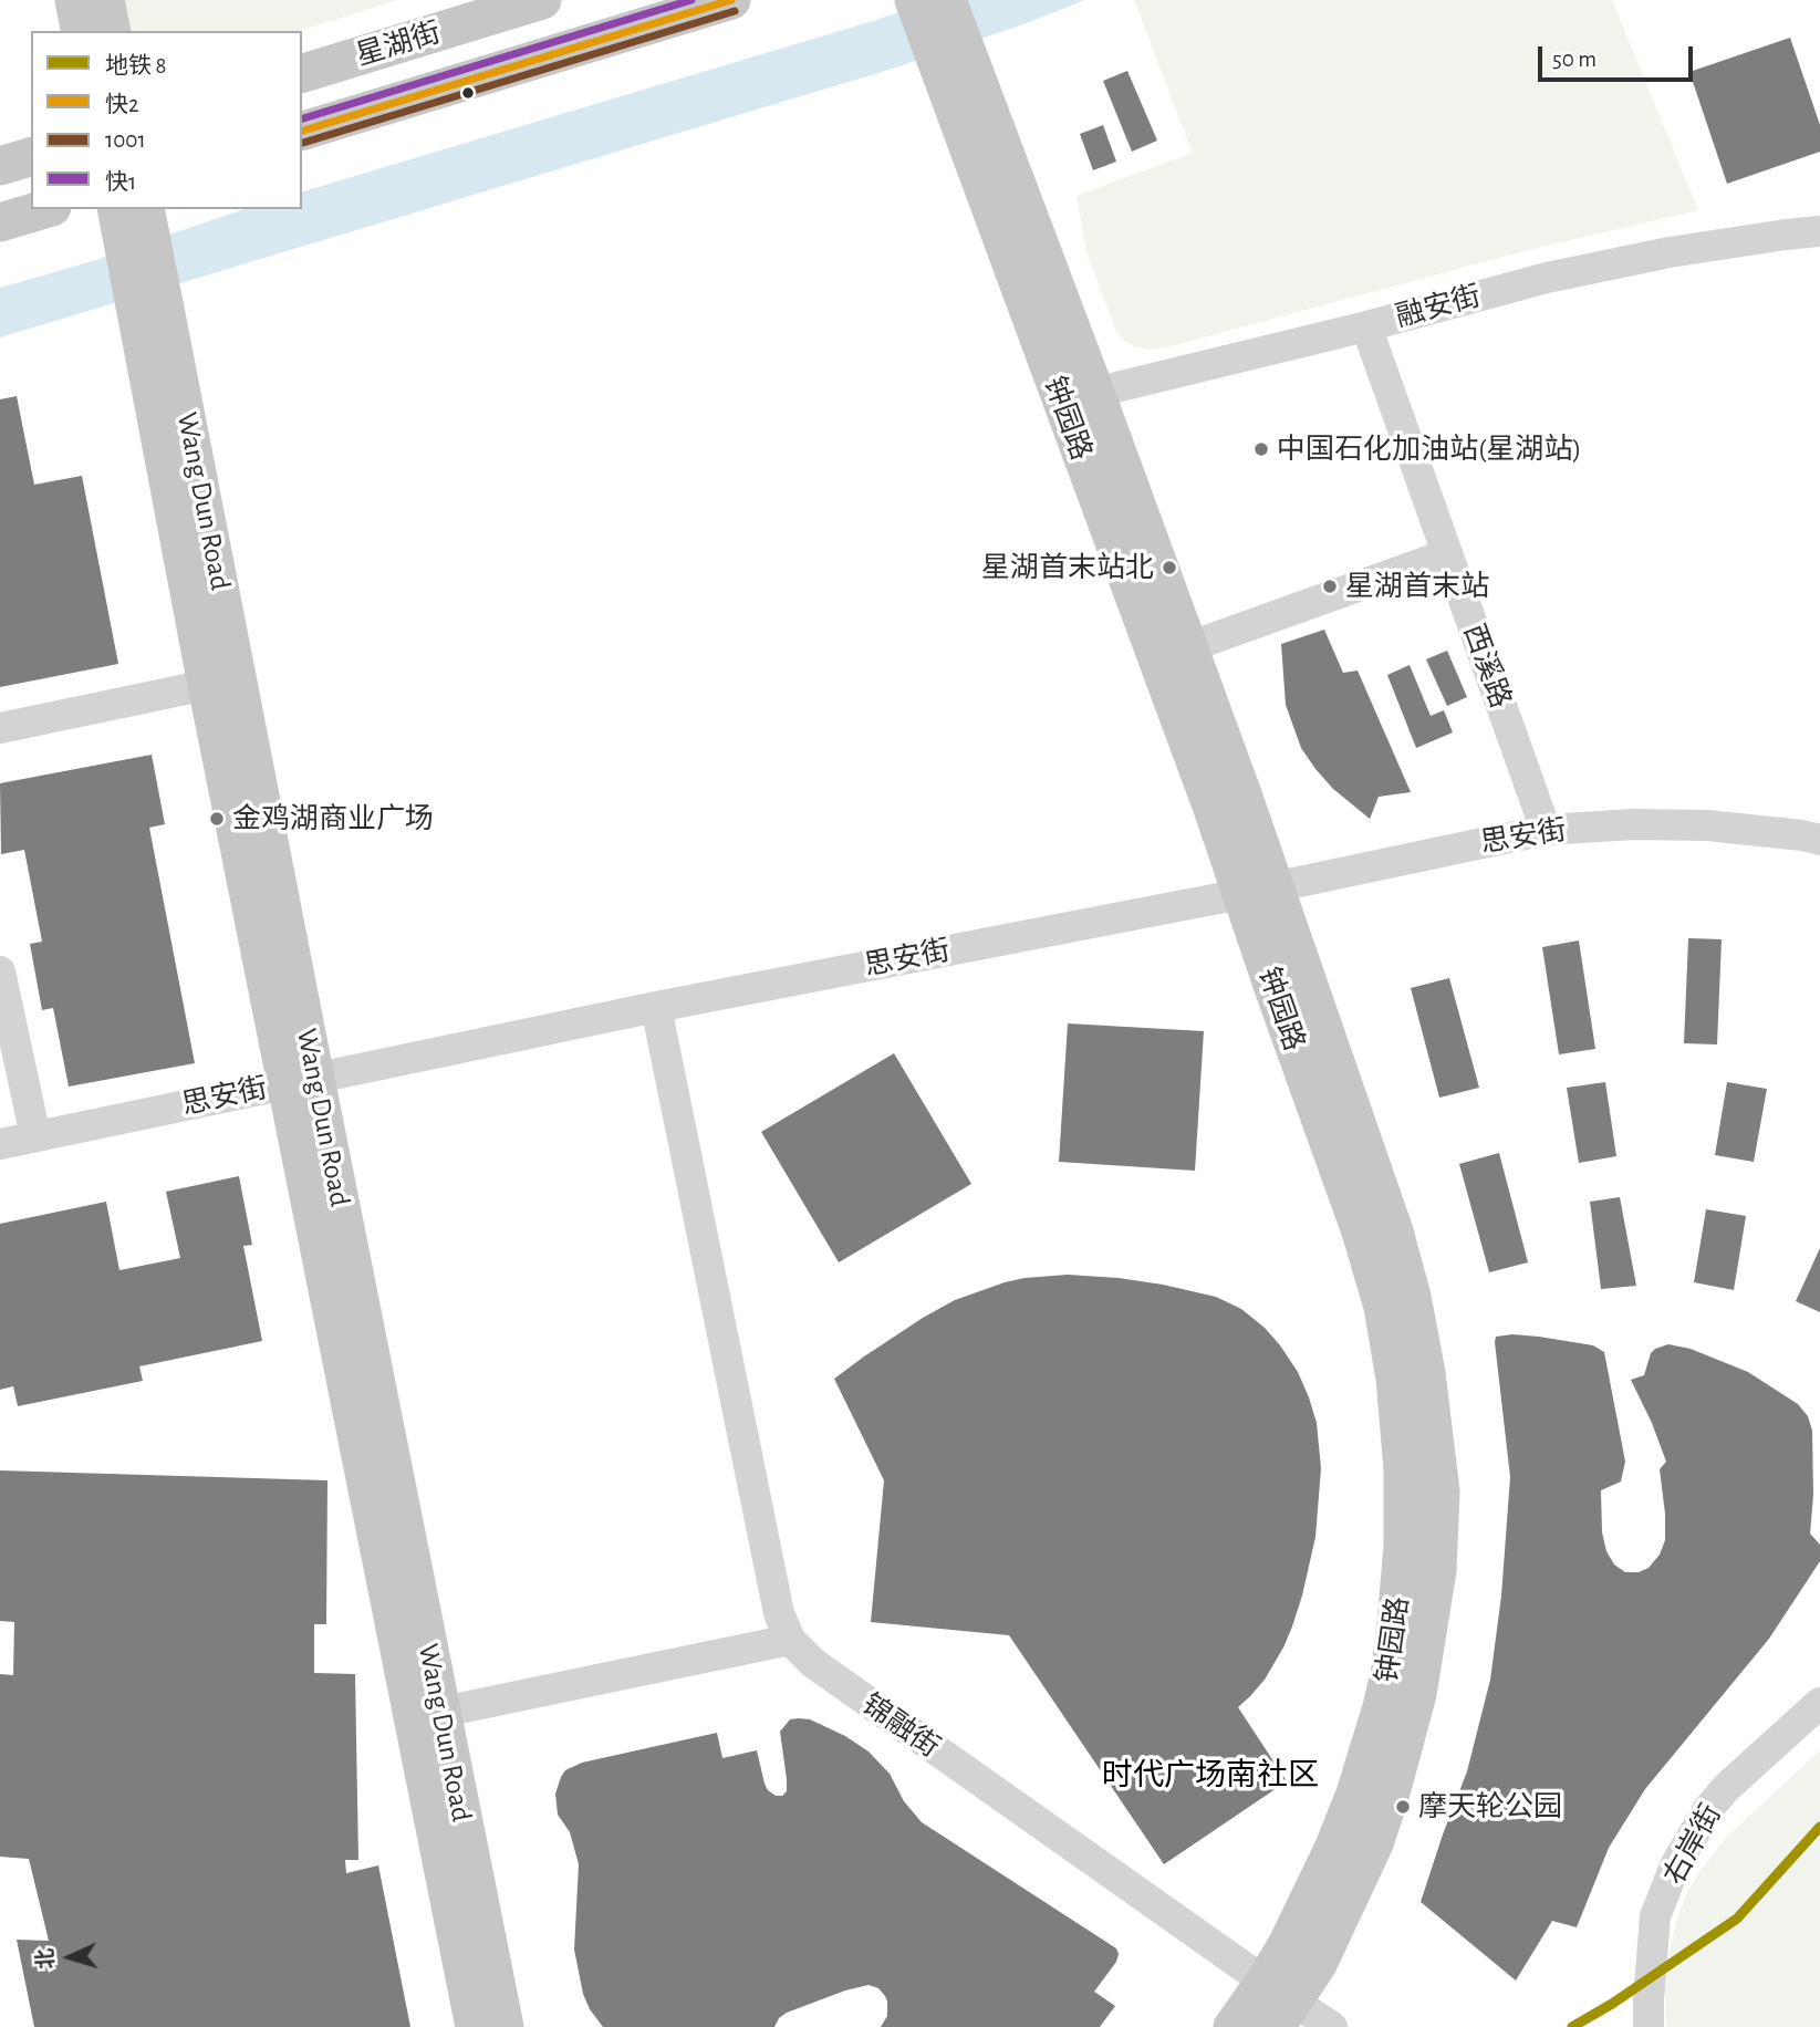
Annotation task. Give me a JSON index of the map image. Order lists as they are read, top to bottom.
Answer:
{
  "streets": {
    "main road": ["星湖街", "钟园路", "Wang Dun Road"],
    "street": [
      "融安街",
      "西溪路",
      "思安街",
      "锦融街",
      "右岸街"
    ]
  },
  "crossings": [
    ["融安街", "钟园路"],
    ["融安街", "西溪路"],
    ["钟园路", "思安街"],
    ["钟园路", "锦融街"],
    ["Wang Dun Road", "思安街"],
    ["西溪路", "思安街"]
  ],
  "districts": ["时代广场南社区"],
  "places": [
    "中国石化加油站(星湖站)",
    "星湖首末站北",
    "星湖首末站",
    "金鸡湖商业广场",
    "摩天轮公园"
  ],
  "lines": [
    "transit line 快2",
    "transit line 快1",
    "transit line 1001",
    "metro line 8"
  ],
  "legend": [
    "地铁 8",
    "快2",
    "1001",
    "快1"
  ],
  "scale_bar": "50 m",
  "north": "left"
}
